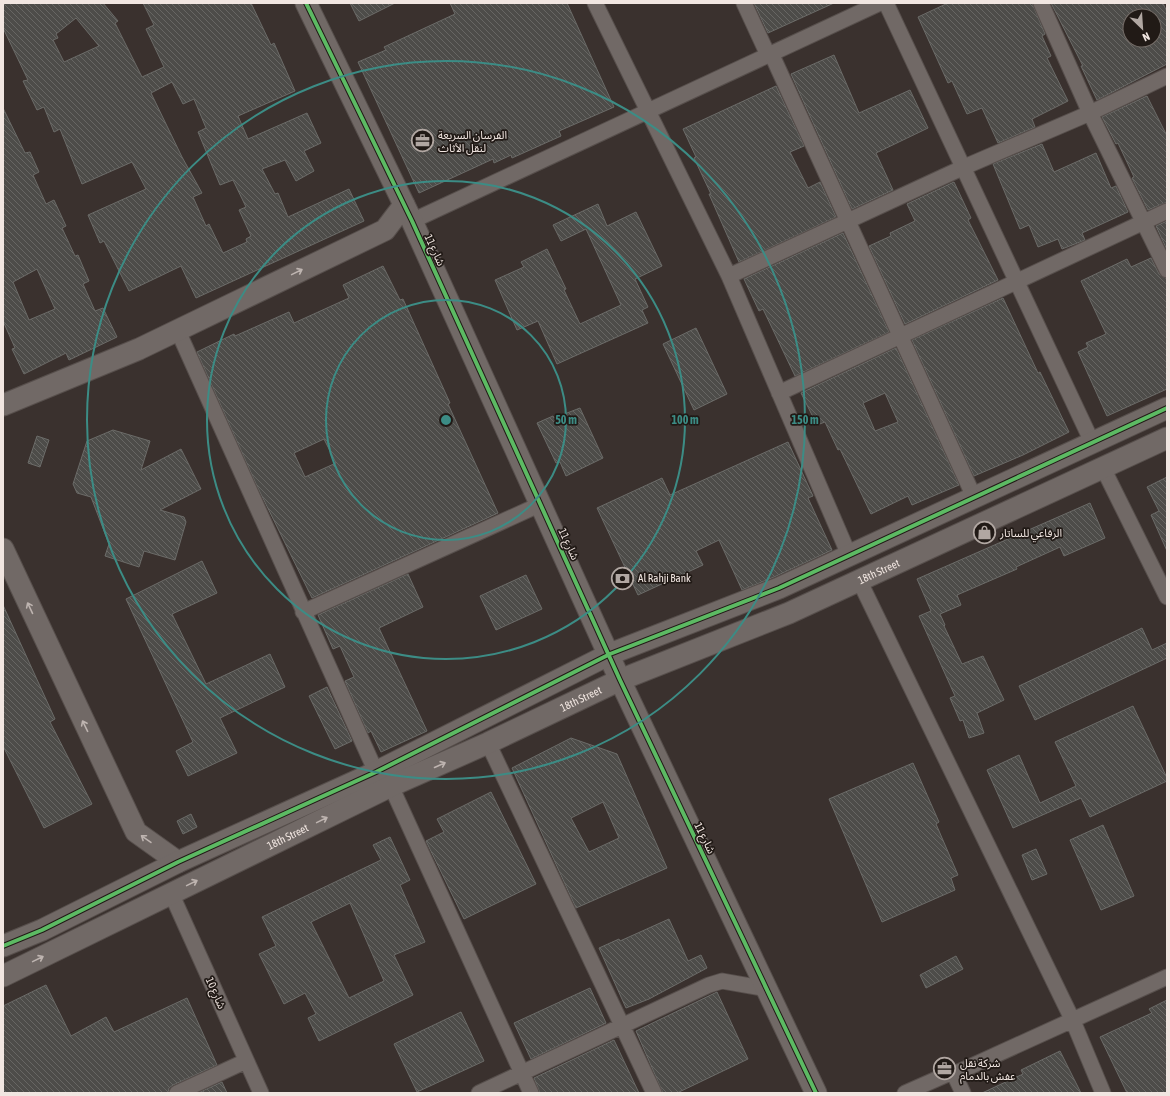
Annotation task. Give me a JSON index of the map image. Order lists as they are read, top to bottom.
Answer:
{
  "streets": {
    "street": ["شارع 11", "18th Street", "شارع 10"]
  },
  "crossings": [
    ["شارع 11", "18th Street"],
    ["18th Street", "شارع 10"]
  ],
  "places": {
    "office": ["الفرسان السريعة لنقل الأثاث", "شركة نقل عفش بالدمام"],
    "shop": ["الرفاعي للساتار"],
    "bank": ["Al Rahji Bank"]
  },
  "north": "bottom right",
  "rings": ["50 m", "100 m", "150 m"]
}
